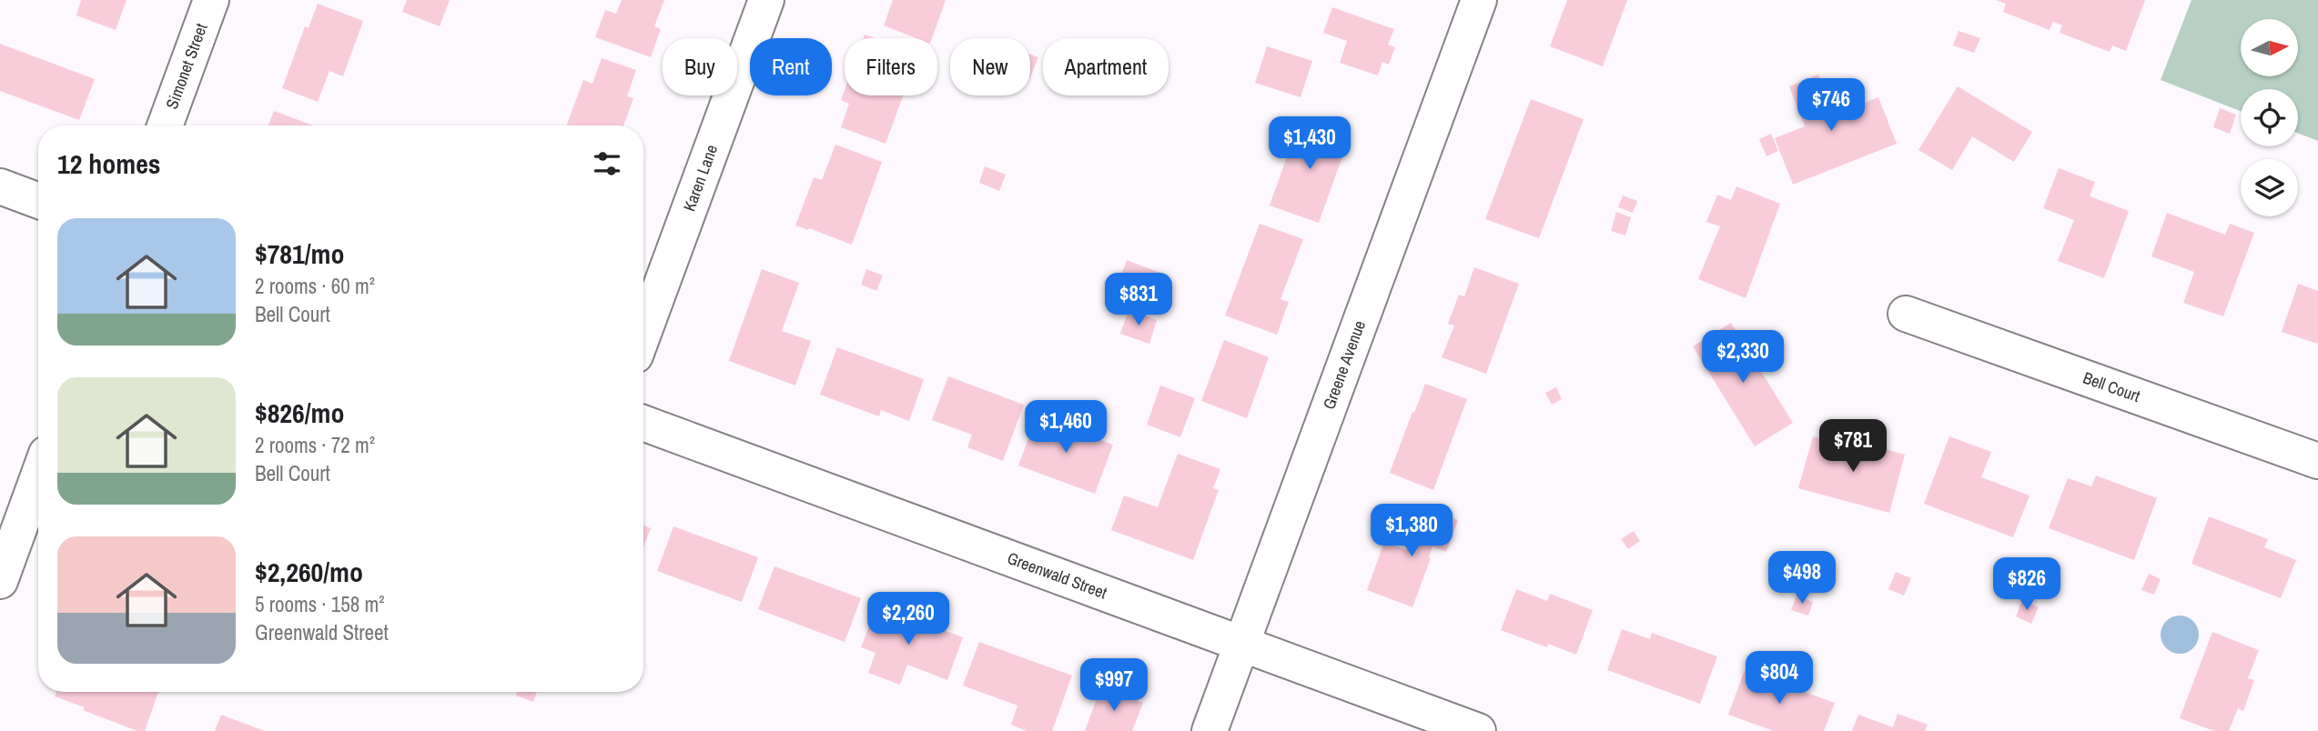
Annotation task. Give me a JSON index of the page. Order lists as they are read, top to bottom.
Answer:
{
  "streets": {
    "street": [
      "Simonet Street",
      "Karen Lane",
      "Greene Avenue",
      "Bell Court",
      "Greenwald Street"
    ]
  },
  "crossings": [
    ["Greene Avenue", "Greenwald Street"]
  ],
  "north": "right",
  "page": {
    "chip": [
      "Buy",
      "Rent",
      "Filters",
      "New",
      "Apartment"
    ],
    "price": [
      "$746",
      "$1,430",
      "$831",
      "$2,330",
      "$1,460",
      "$781",
      "$1,380",
      "$498",
      "$826",
      "$2,260",
      "$804",
      "$997"
    ],
    "heading": "12 homes",
    "list": [
      {
        "name": "$781/mo",
        "note": "2 rooms · 60 m² · Bell Court"
      },
      {
        "name": "$826/mo",
        "note": "2 rooms · 72 m² · Bell Court"
      },
      {
        "name": "$2,260/mo",
        "note": "5 rooms · 158 m² · Greenwald Street"
      }
    ]
  }
}
